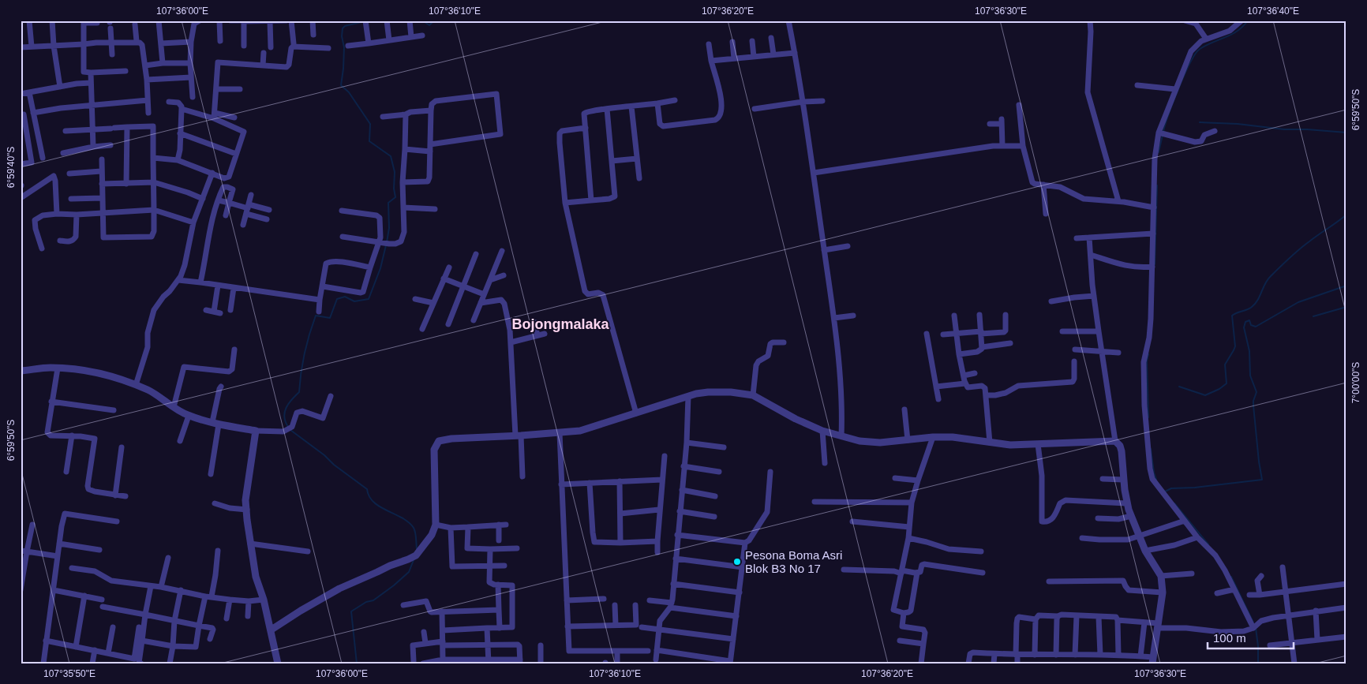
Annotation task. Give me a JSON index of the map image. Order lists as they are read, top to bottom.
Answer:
{
  "districts": ["Bojongmalaka"],
  "places": ["Pesona Boma Asri Blok B3 No 17"],
  "scale_bar": "100 m",
  "coordinates": [
    "107°36'00\"E",
    "107°36'10\"E",
    "107°36'20\"E",
    "107°36'30\"E",
    "107°36'40\"E",
    "6°59'50\"S",
    "6°59'40\"S",
    "7°00'00\"S",
    "107°35'50\"E"
  ]
}
